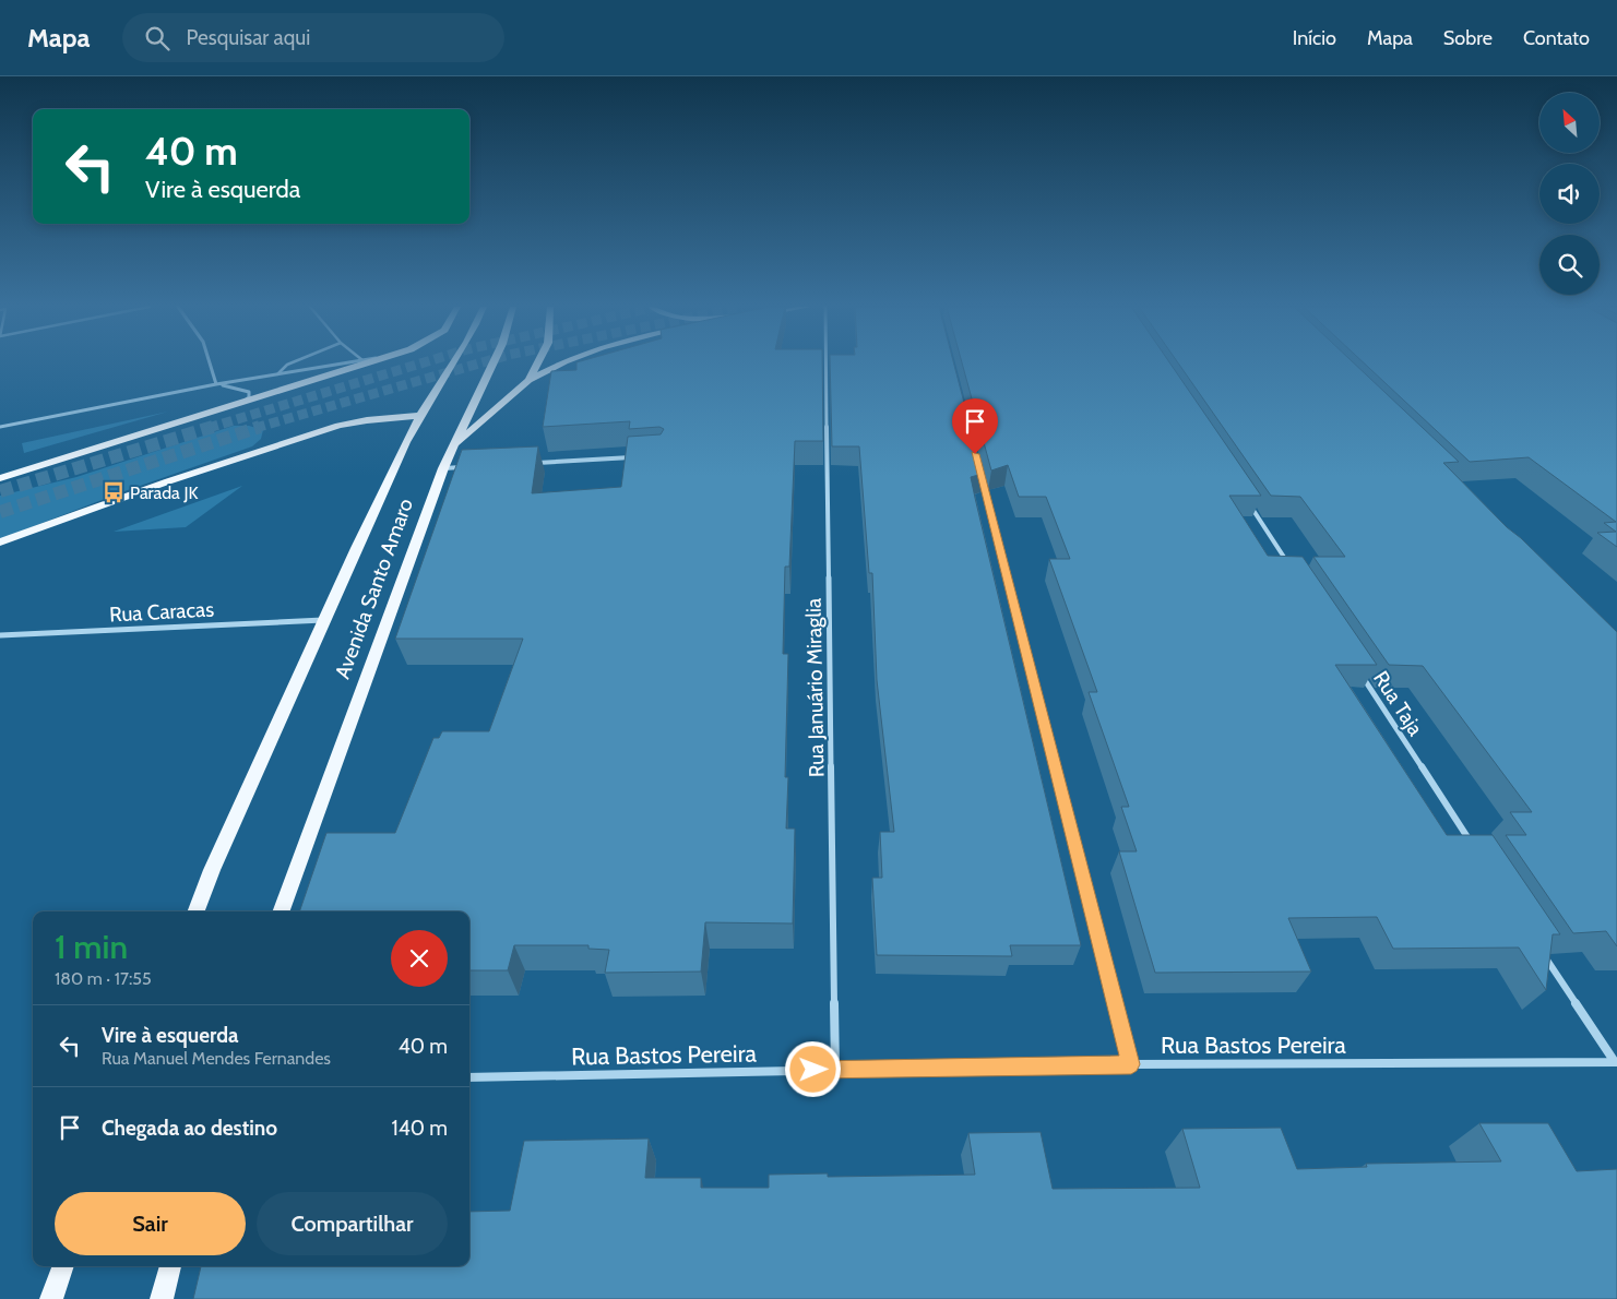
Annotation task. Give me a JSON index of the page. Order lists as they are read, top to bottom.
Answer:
{
  "streets": {
    "main road": ["Avenida Santo Amaro"],
    "street": [
      "Rua Caracas",
      "Rua Januário Miraglia",
      "Rua Taja",
      "Rua Bastos Pereira"
    ]
  },
  "crossings": [
    ["Avenida Santo Amaro", "Rua Caracas"],
    ["Rua Januário Miraglia", "Rua Bastos Pereira"]
  ],
  "places": {
    "bus stop": ["Parada JK"]
  },
  "north": "top left",
  "page": {
    "header": "Mapa",
    "search": "Pesquisar aqui",
    "nav": [
      "Início",
      "Mapa",
      "Sobre",
      "Contato"
    ],
    "turn": ["40 m", "Vire à esquerda"],
    "heading": ["1 min", "180 m · 17:55"],
    "list": [
      {
        "name": "Vire à esquerda",
        "note": "Rua Manuel Mendes Fernandes",
        "value": "40 m"
      },
      {
        "name": "Chegada ao destino",
        "value": "140 m"
      }
    ],
    "buttons": ["Sair", "Compartilhar"]
  }
}
